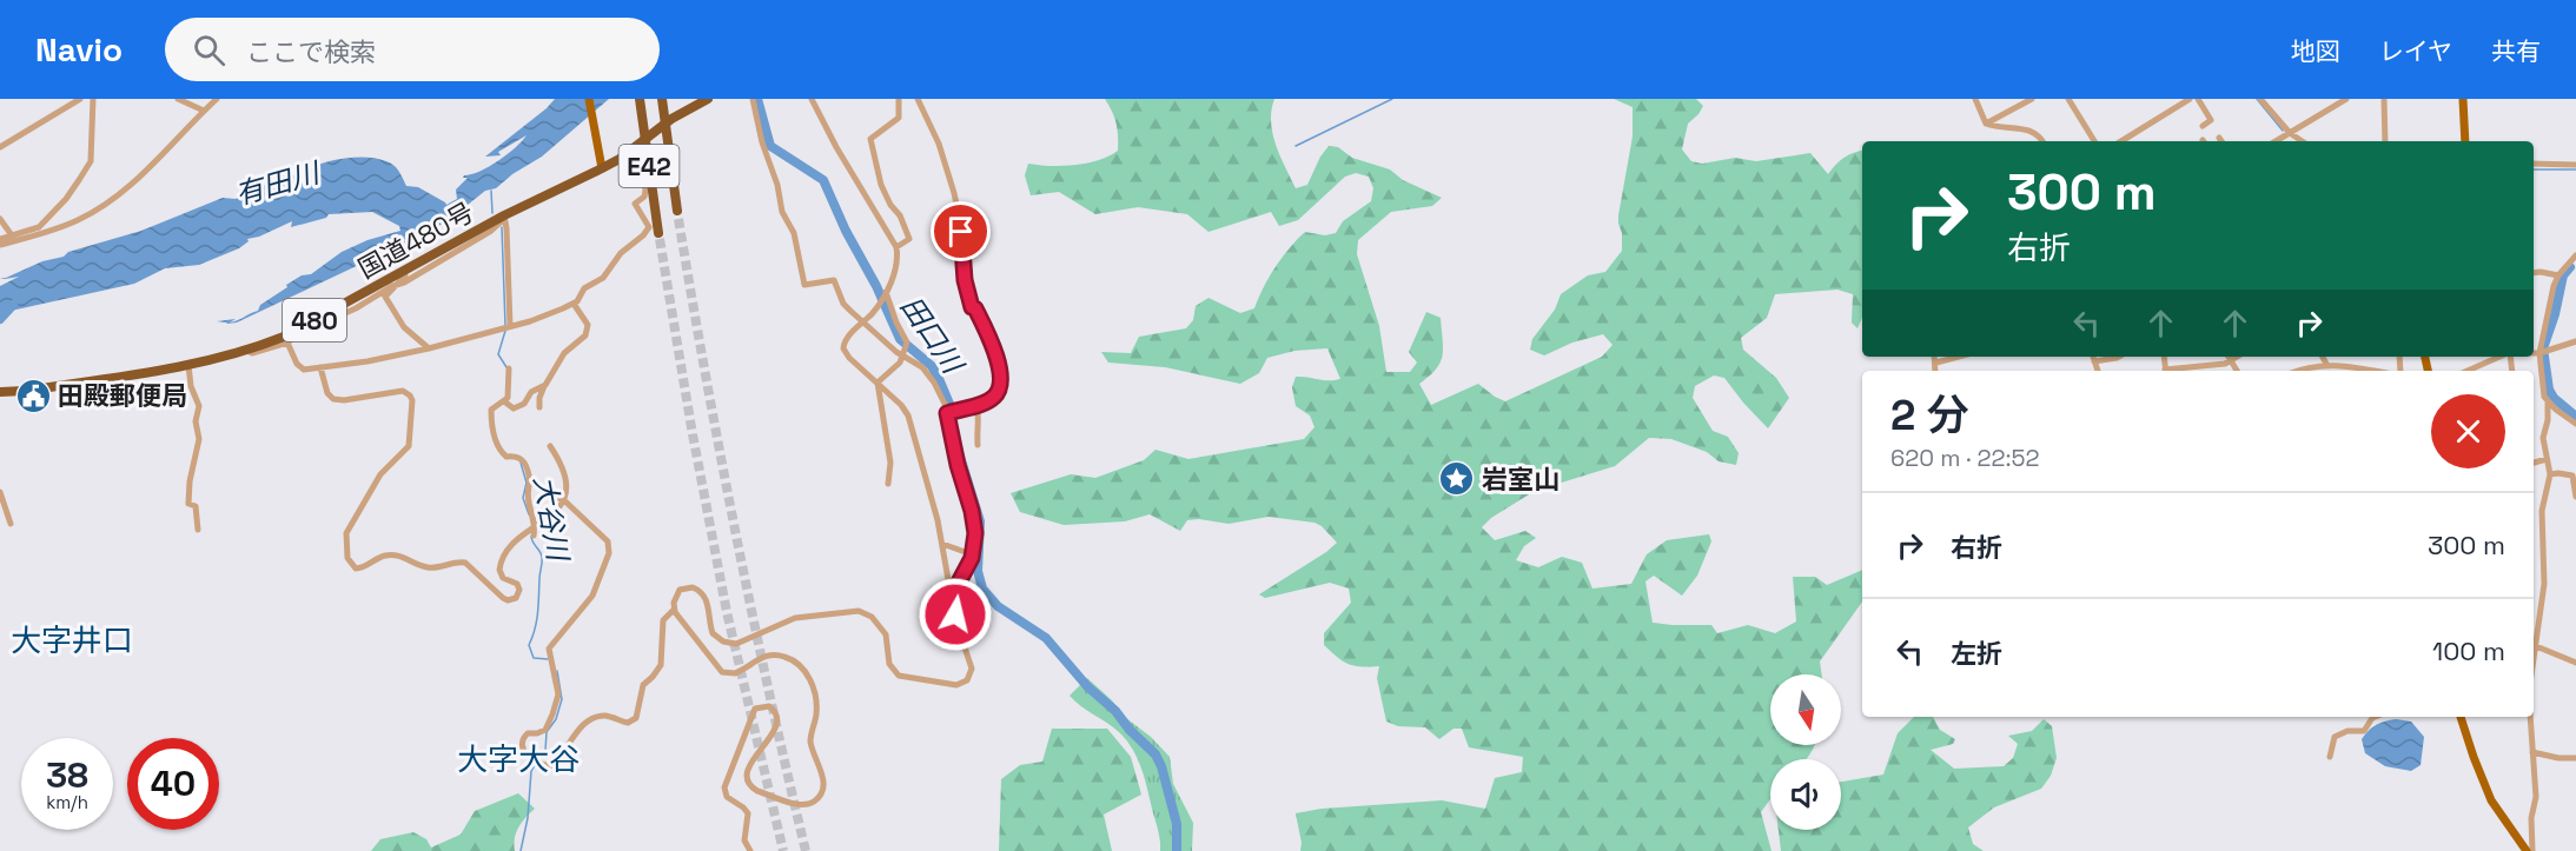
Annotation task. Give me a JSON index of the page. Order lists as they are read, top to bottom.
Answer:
{
  "streets": {
    "highway": ["E42", "国道480号", "480"]
  },
  "districts": ["大字井口", "大字大谷"],
  "water": ["有田川", "田口川", "大谷川"],
  "places": {
    "public building": ["田殿郵便局"],
    "place": ["岩室山"]
  },
  "north": "bottom",
  "page": {
    "header": "Navio",
    "search": "ここで検索",
    "nav": ["地図", "レイヤ", "共有"],
    "turn": ["300 m", "右折"],
    "heading": ["2 分", "620 m · 22:52"],
    "list": [
      {
        "name": "右折",
        "value": "300 m"
      },
      {
        "name": "左折",
        "value": "100 m"
      }
    ],
    "speed": "38 km/h",
    "limit": "40"
  }
}
